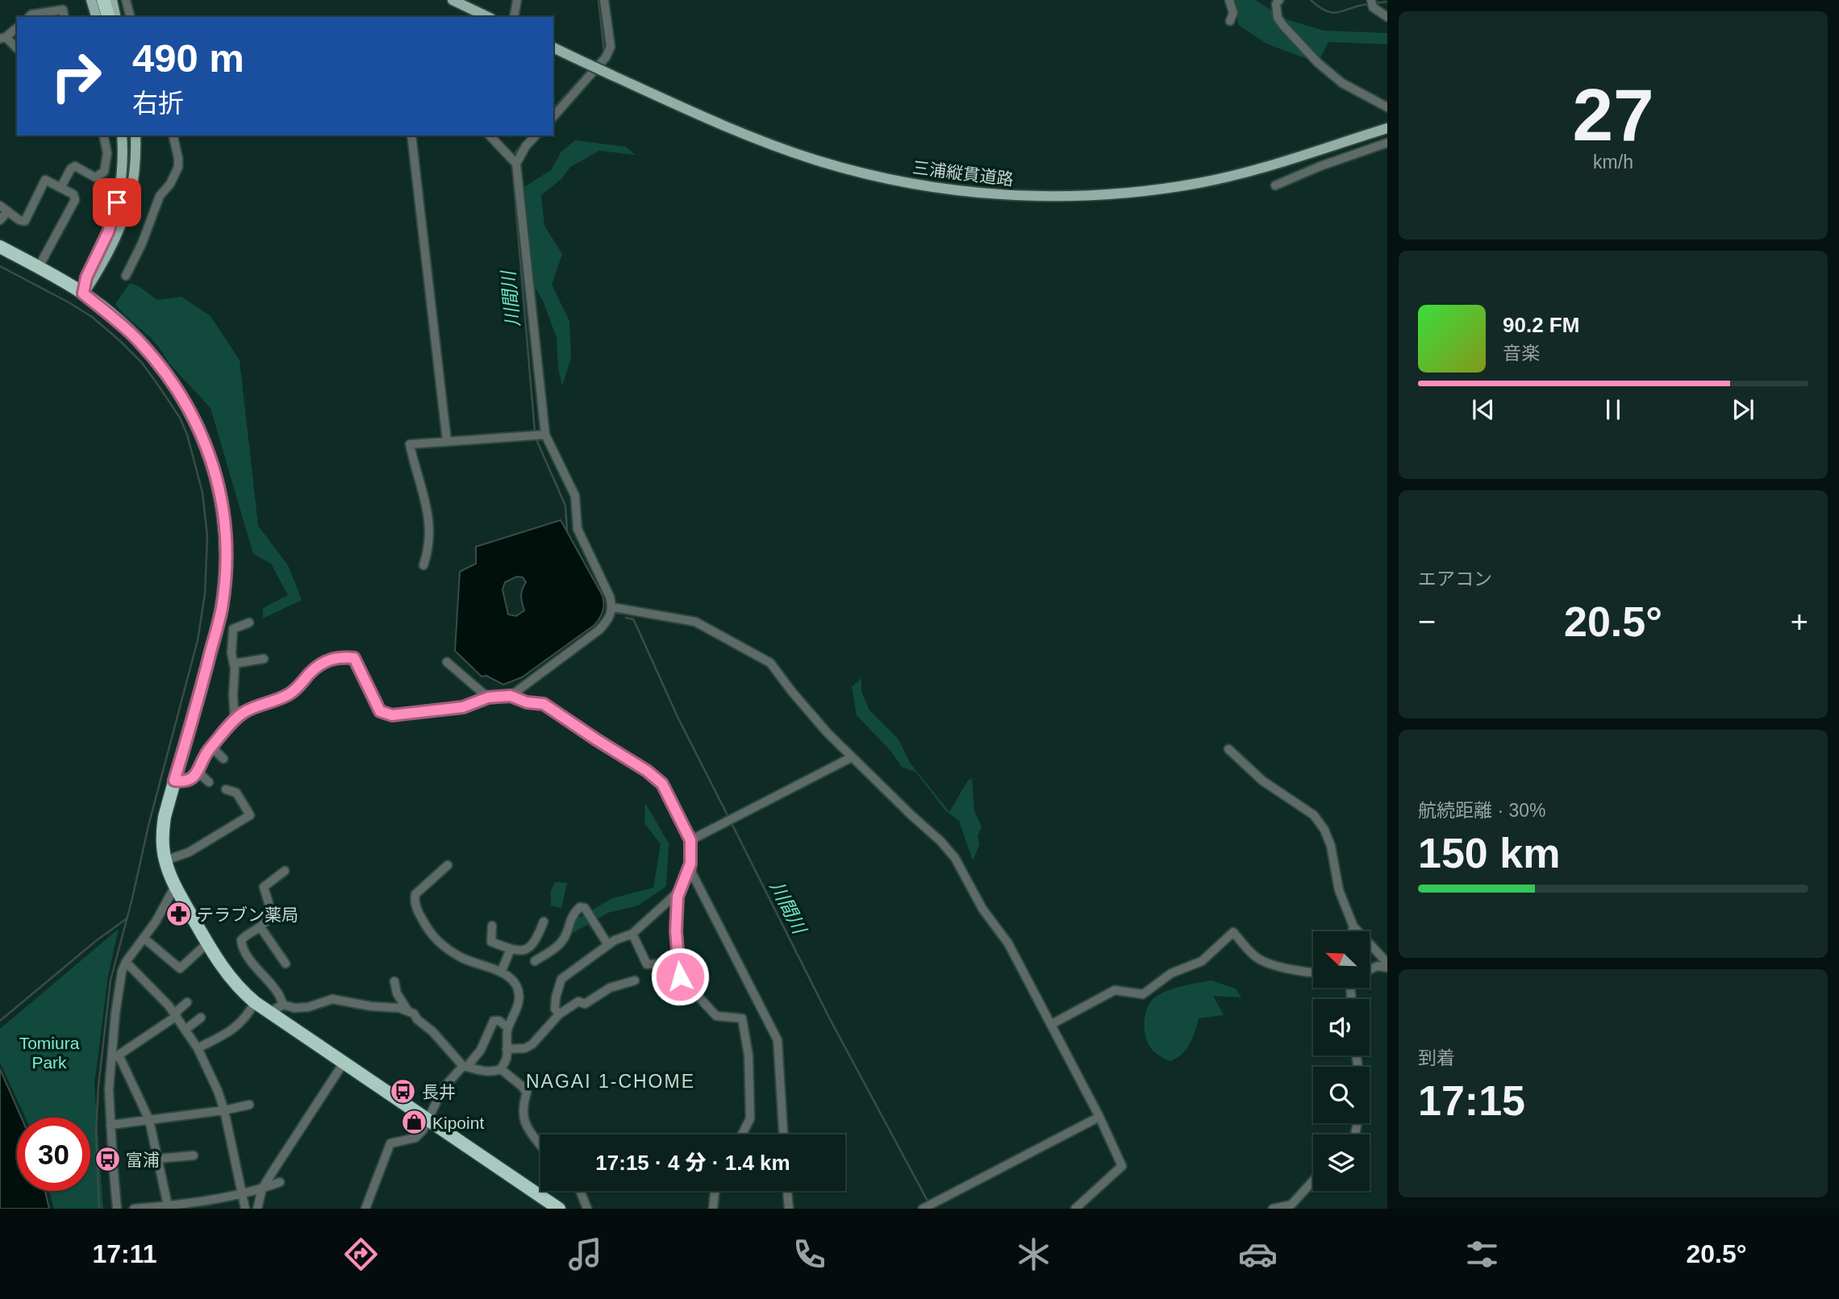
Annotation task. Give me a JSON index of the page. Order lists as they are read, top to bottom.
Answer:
{
  "streets": {
    "main road": ["三浦縦貫道路"]
  },
  "districts": ["NAGAI 1-CHOME"],
  "water": ["川間川"],
  "parks": ["Tomiura Park"],
  "places": {
    "pharmacy": ["テラブン薬局"],
    "bus stop": ["長井", "富浦"],
    "shop": ["Kipoint"]
  },
  "north": "top left",
  "page": {
    "tile": [
      ["27", "km/h"],
      "エアコン",
      ["航続距離 · 30%", "150 km"],
      ["到着", "17:15"]
    ],
    "turn": ["490 m", "右折"],
    "song": ["90.2 FM", "音楽"],
    "heat": ["−", "20.5°", "+"],
    "limit": "30",
    "trip": "17:15 · 4 分 · 1.4 km",
    "tabs": ["17:11", "20.5°"]
  }
}
